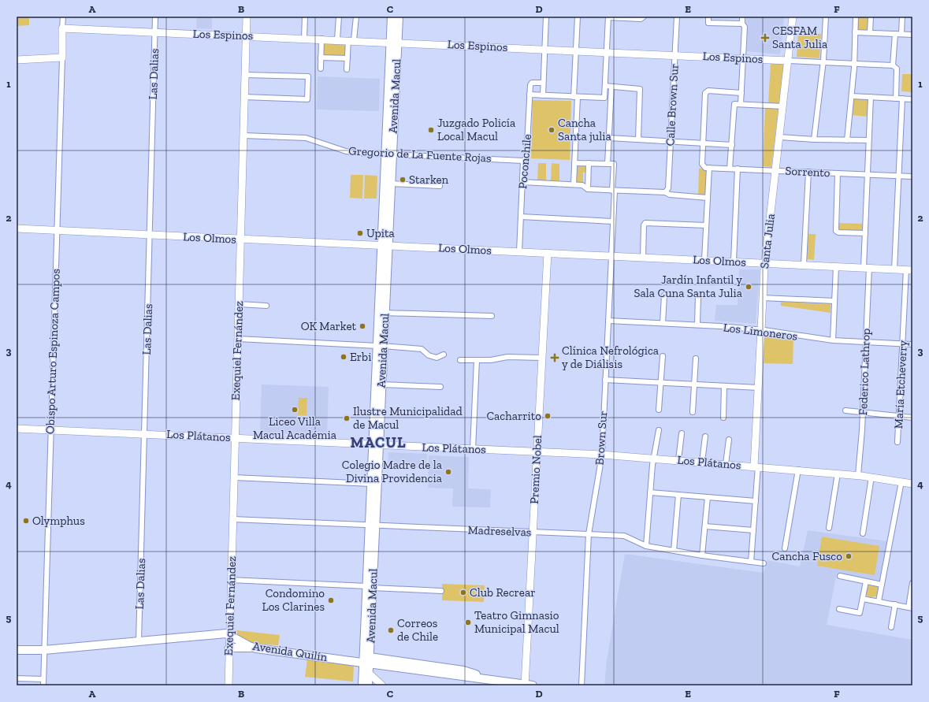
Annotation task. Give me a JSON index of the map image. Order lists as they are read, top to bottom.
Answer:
{
  "streets": {
    "main road": ["Avenida Macul", "Avenida Quilín"],
    "street": [
      "Los Espinos",
      "Las Dalias",
      "Calle Brown Sur",
      "Gregorio de La Fuente Rojas",
      "Poconchile",
      "Sorrento",
      "Los Olmos",
      "Santa Julia",
      "Los Limoneros",
      "Exequiel Fernández",
      "Obispo Arturo Espinoza Campos",
      "Federico Lathrop",
      "María Etcheverry",
      "Los Plátanos",
      "Brown Sur",
      "Premio Nobel",
      "Madreselvas"
    ]
  },
  "crossings": [
    ["Los Espinos", "Las Dalias"],
    ["Los Espinos", "Avenida Macul"],
    ["Los Espinos", "Calle Brown Sur"],
    ["Los Espinos", "Santa Julia"],
    ["Los Espinos", "Exequiel Fernández"],
    ["Los Espinos", "Obispo Arturo Espinoza Campos"],
    ["Las Dalias", "Los Olmos"],
    ["Las Dalias", "Los Plátanos"],
    ["Avenida Macul", "Gregorio de La Fuente Rojas"],
    ["Avenida Macul", "Los Olmos"],
    ["Avenida Macul", "Los Plátanos"],
    ["Avenida Macul", "Madreselvas"],
    ["Avenida Macul", "Avenida Quilín"],
    ["Gregorio de La Fuente Rojas", "Poconchile"],
    ["Gregorio de La Fuente Rojas", "Exequiel Fernández"],
    ["Poconchile", "Los Olmos"],
    ["Sorrento", "Santa Julia"],
    ["Sorrento", "Federico Lathrop"],
    ["Los Olmos", "Santa Julia"],
    ["Los Olmos", "Exequiel Fernández"],
    ["Los Olmos", "Obispo Arturo Espinoza Campos"],
    ["Los Olmos", "Federico Lathrop"],
    ["Los Olmos", "María Etcheverry"],
    ["Los Olmos", "Brown Sur"],
    ["Los Olmos", "Premio Nobel"],
    ["Santa Julia", "Los Limoneros"],
    ["Santa Julia", "Los Plátanos"],
    ["Los Limoneros", "Federico Lathrop"],
    ["Los Limoneros", "María Etcheverry"],
    ["Los Limoneros", "Brown Sur"],
    ["Exequiel Fernández", "Los Plátanos"],
    ["Exequiel Fernández", "Madreselvas"],
    ["Exequiel Fernández", "Avenida Quilín"],
    ["Obispo Arturo Espinoza Campos", "Los Plátanos"],
    ["Federico Lathrop", "Los Plátanos"],
    ["Los Plátanos", "Brown Sur"],
    ["Los Plátanos", "Premio Nobel"],
    ["Brown Sur", "Madreselvas"],
    ["Premio Nobel", "Madreselvas"],
    ["Premio Nobel", "Avenida Quilín"]
  ],
  "districts": ["MACUL"],
  "places": {
    "health": ["CESFAM Santa Julia", "Clínica Nefrológica y de Diálisis"],
    "other": [
      "Juzgado Policía Local Macul",
      "Cancha Santa julia",
      "Starken",
      "Upita",
      "Jardín Infantil y Sala Cuna Santa Julia",
      "OK Market",
      "Erbi",
      "Liceo Villa Macul Académia",
      "Cacharrito",
      "Ilustre Municipalidad de Macul",
      "Colegio Madre de la Divina Providencia",
      "Olymphus",
      "Cancha Fusco",
      "Club Recrear",
      "Condomino Los Clarines",
      "Teatro Gimnasio Municipal Macul",
      "Correos de Chile"
    ]
  },
  "grid": {
    "columns": [
      "A",
      "B",
      "C",
      "D",
      "E",
      "F"
    ],
    "rows": [
      "1",
      "2",
      "3",
      "4",
      "5"
    ]
  }
}
